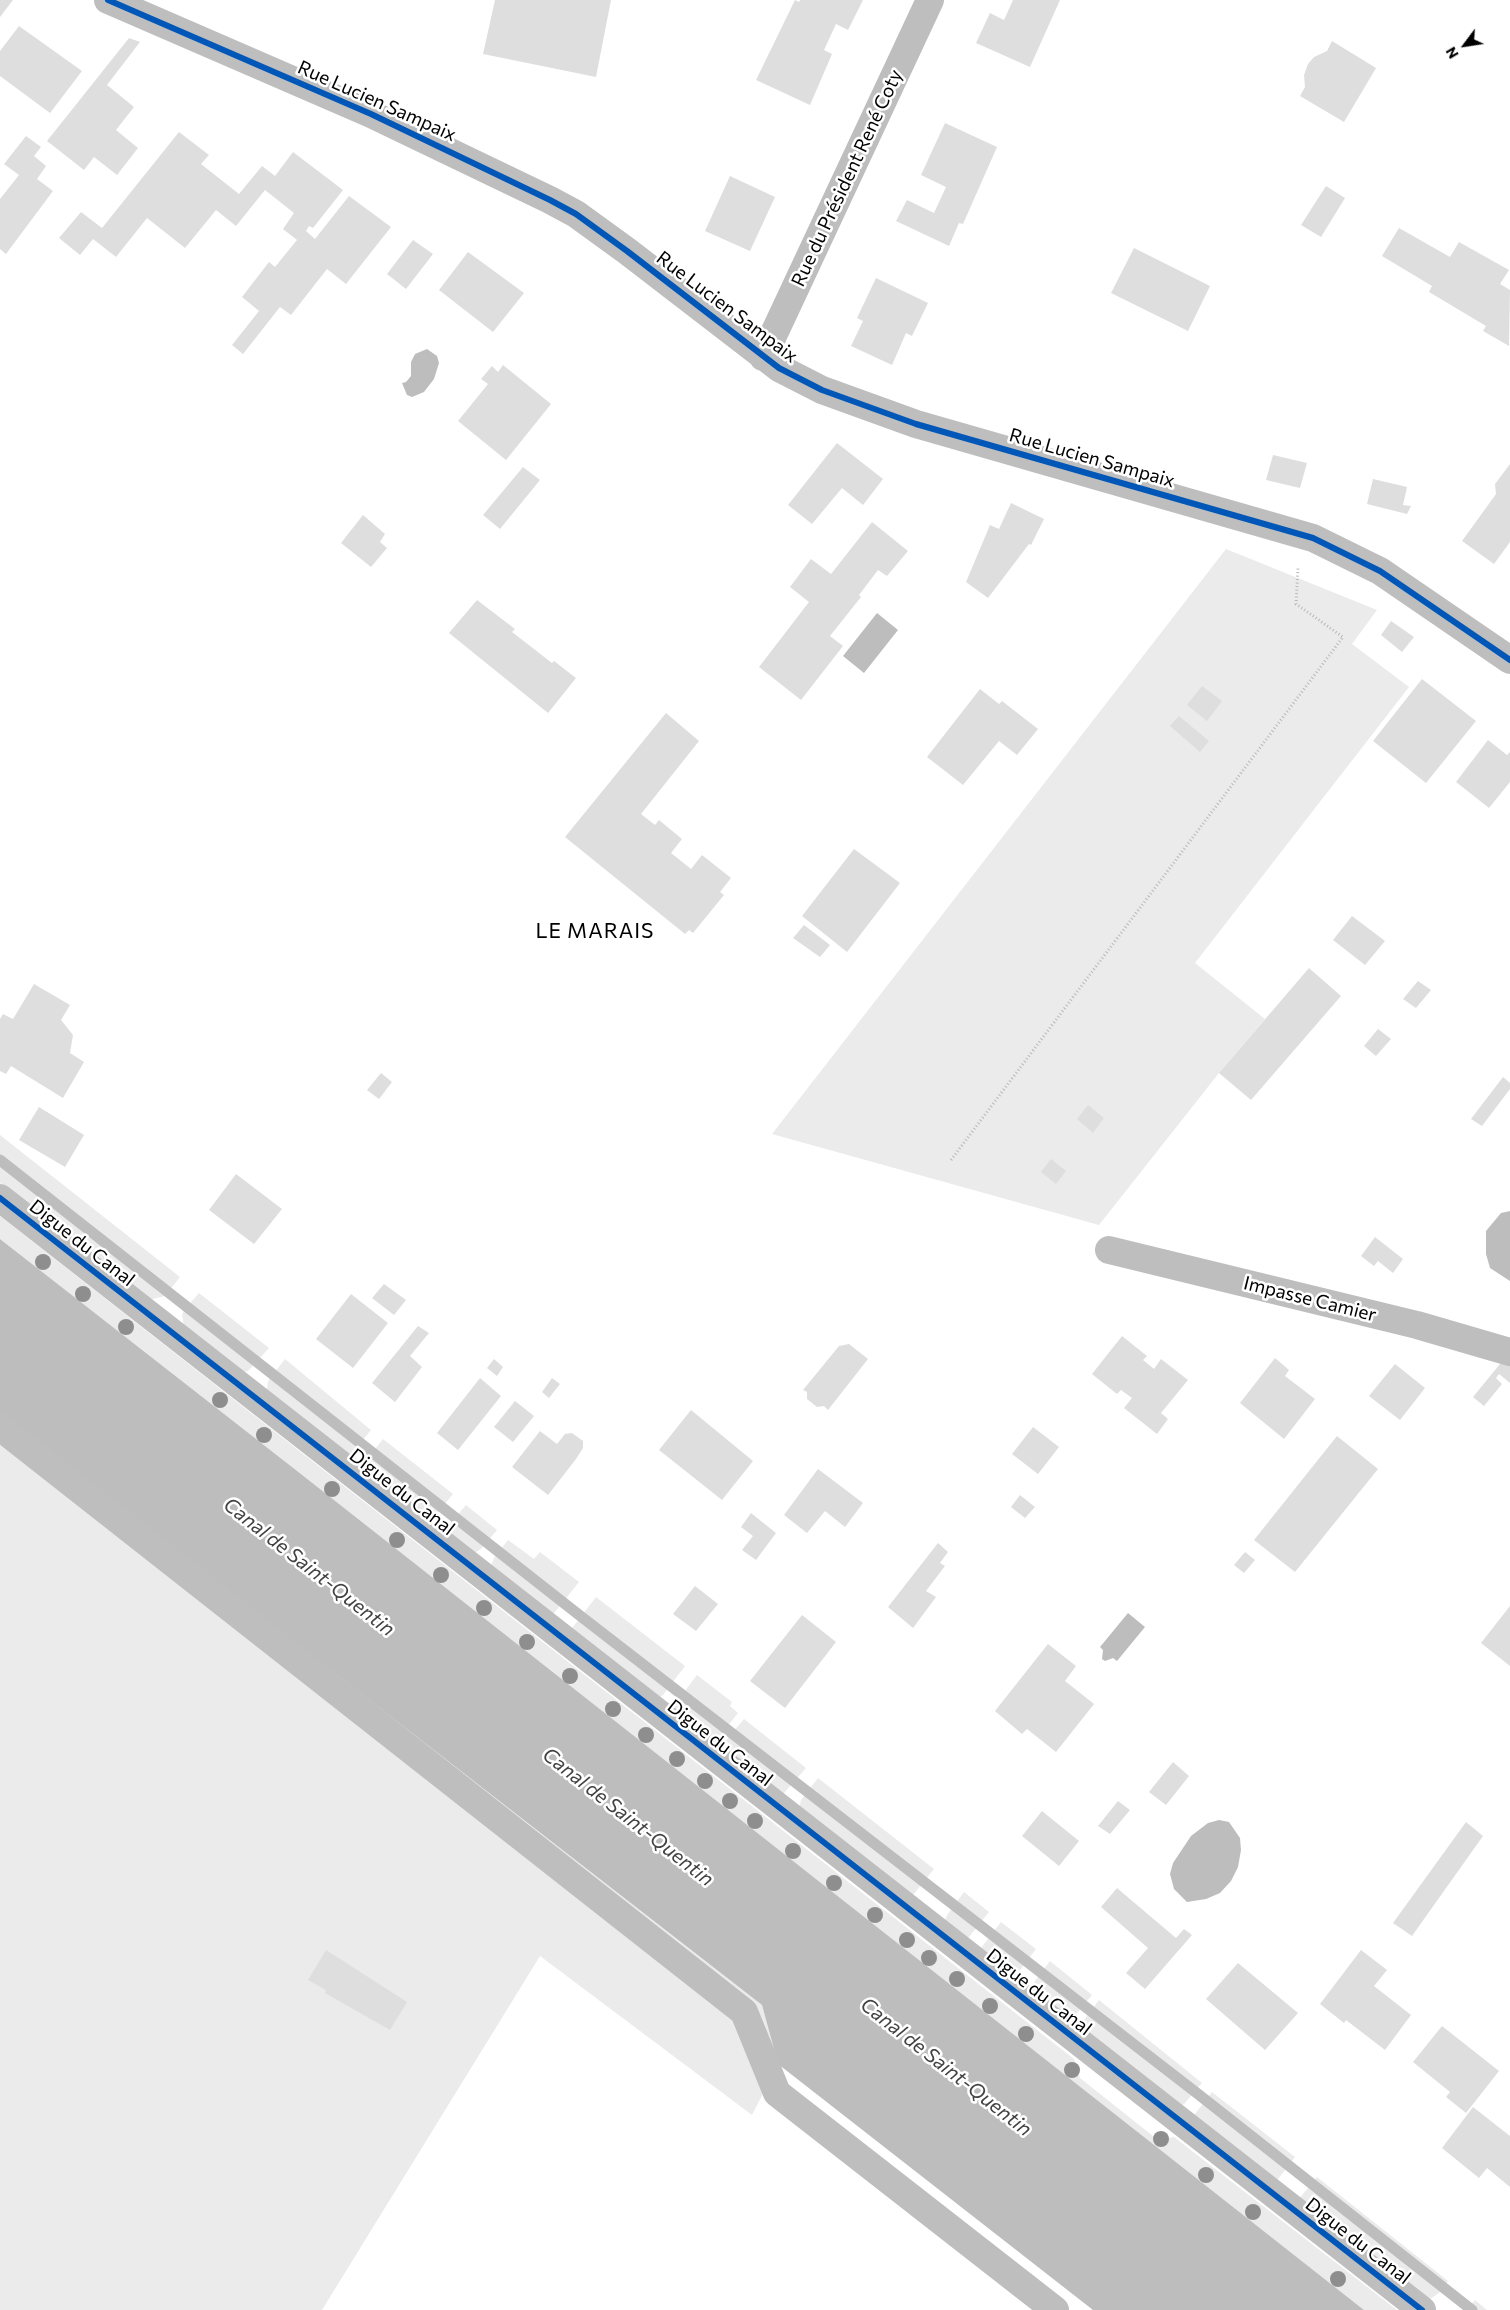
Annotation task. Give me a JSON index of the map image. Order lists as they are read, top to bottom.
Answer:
{
  "streets": {
    "street": [
      "Rue Lucien Sampaix",
      "Rue du Président René Coty",
      "Digue du Canal",
      "Impasse Camier"
    ]
  },
  "crossings": [
    ["Rue Lucien Sampaix", "Rue du Président René Coty"]
  ],
  "districts": ["LE MARAIS"],
  "water": ["Canal de Saint-Quentin"],
  "north": "bottom left"
}
